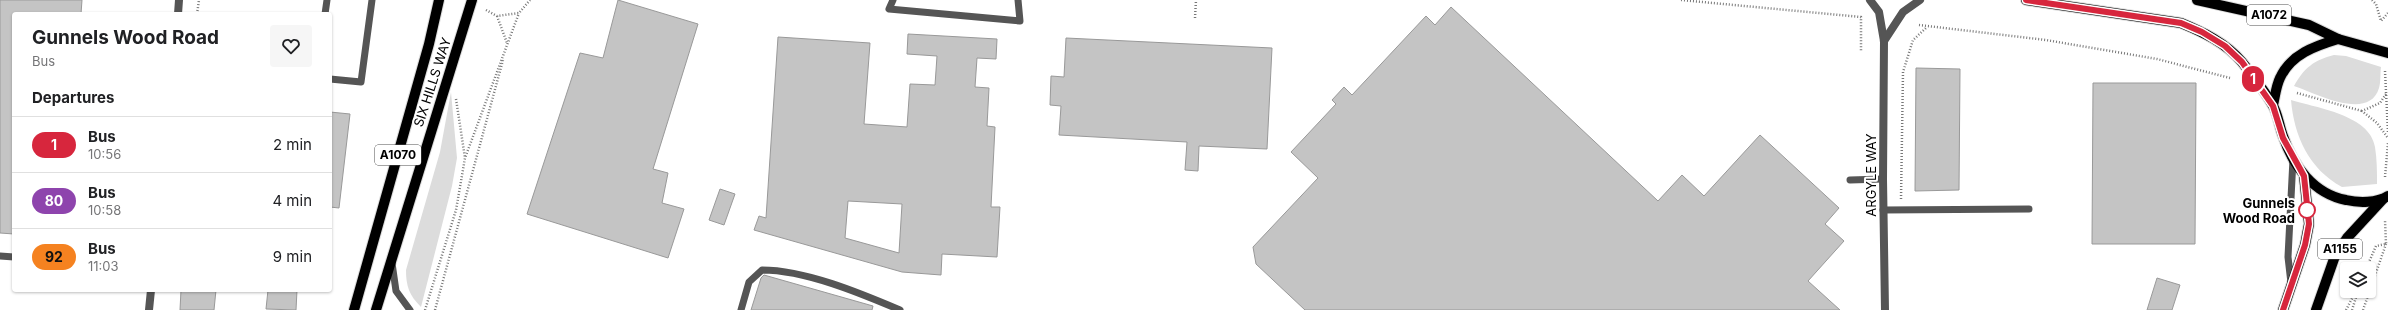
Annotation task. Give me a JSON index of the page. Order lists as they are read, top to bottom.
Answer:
{
  "streets": {
    "main road": [
      "A1072",
      "SIX HILLS WAY",
      "A1070",
      "A1155"
    ],
    "street": ["ARGYLE WAY"]
  },
  "places": ["Gunnels Wood Road"],
  "lines": ["bus line 1"],
  "page": {
    "on_map": "1",
    "heading": [
      ["Gunnels Wood Road", "Bus"],
      "Departures"
    ],
    "list": [
      {
        "mark": "1",
        "name": "Bus",
        "note": "10:56",
        "value": "2 min"
      },
      {
        "mark": "80",
        "name": "Bus",
        "note": "10:58",
        "value": "4 min"
      },
      {
        "mark": "92",
        "name": "Bus",
        "note": "11:03",
        "value": "9 min"
      }
    ]
  }
}
